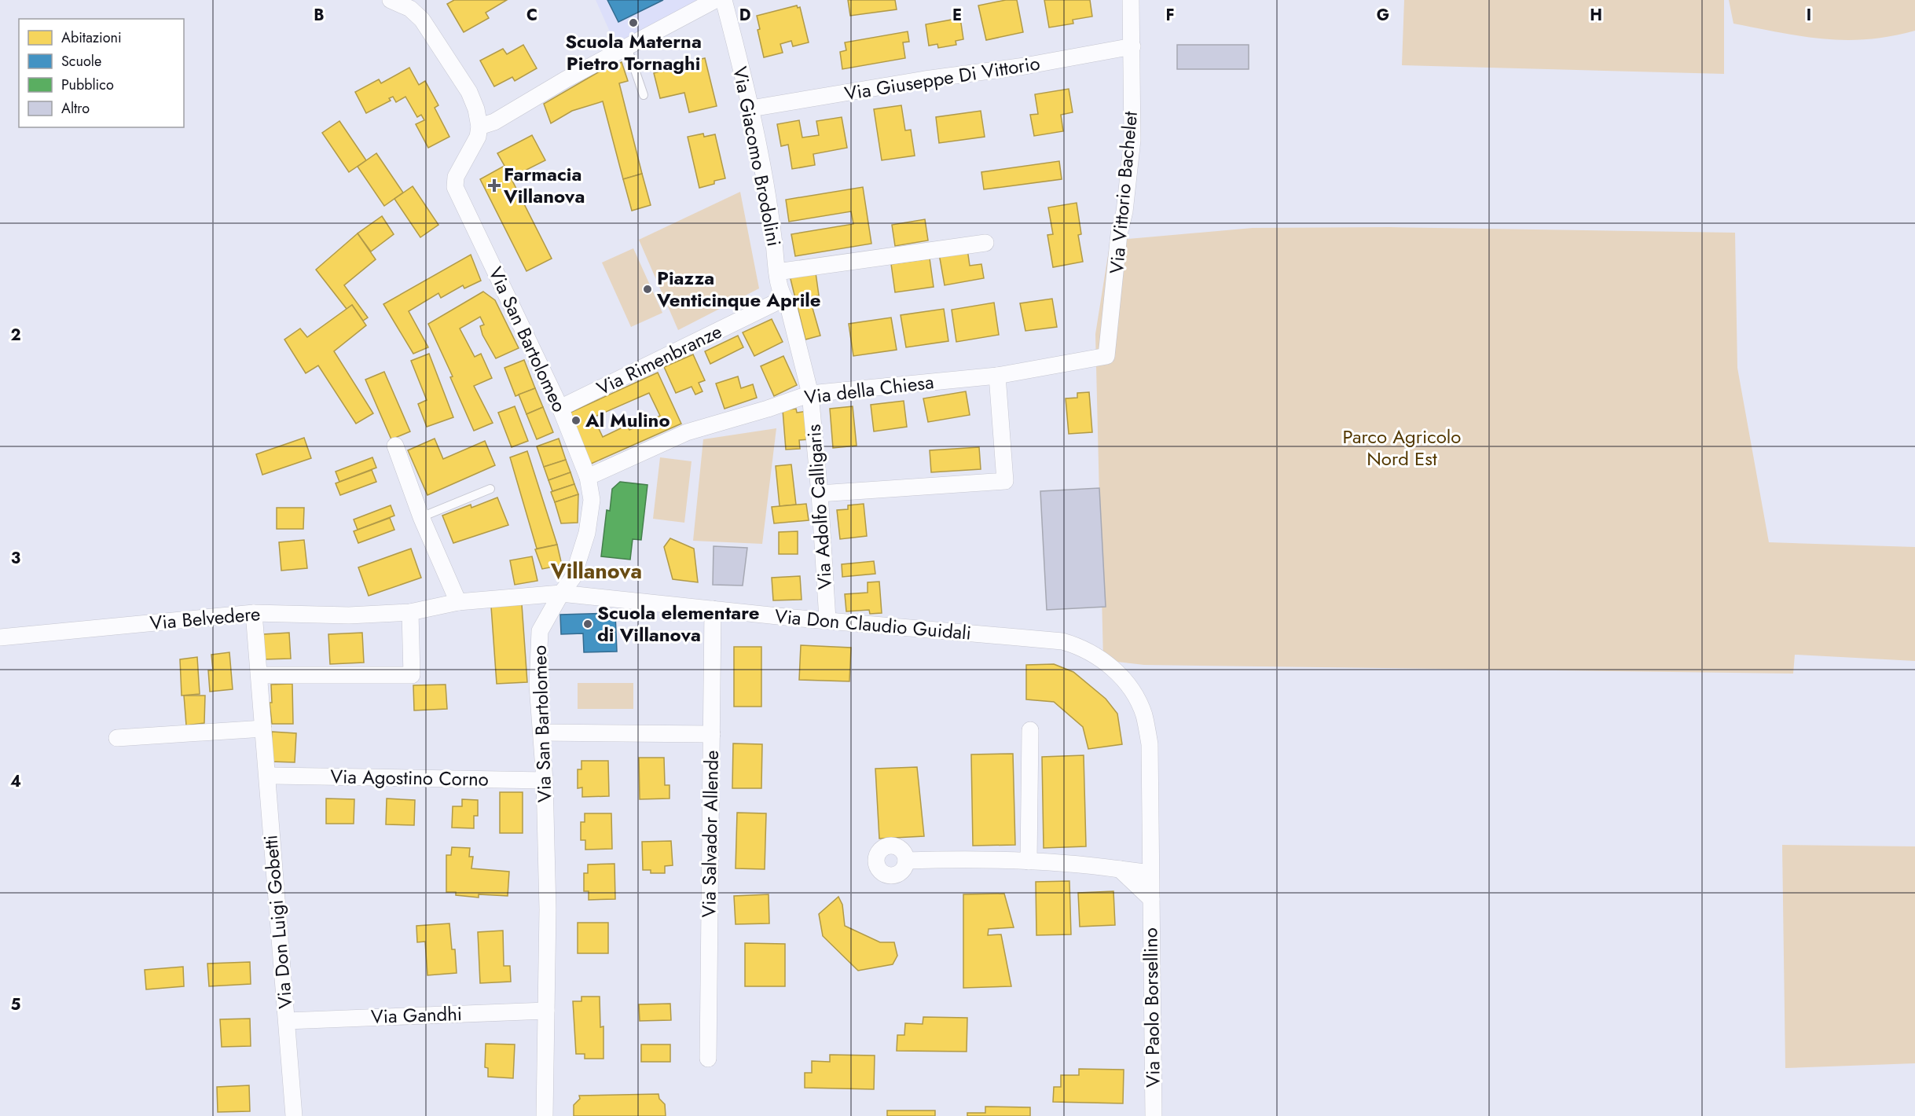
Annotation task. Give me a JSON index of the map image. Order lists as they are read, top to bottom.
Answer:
{
  "streets": {
    "street": [
      "Via Giuseppe Di Vittorio",
      "Via Giacomo Brodolini",
      "Via Vittorio Bachelet",
      "Via San Bartolomeo",
      "Via Rimenbranze",
      "Via della Chiesa",
      "Via Adolfo Calligaris",
      "Via Belvedere",
      "Via Don Claudio Guidali",
      "Via Agostino Corno",
      "Via Salvador Allende",
      "Via Don Luigi Gobetti",
      "Via Paolo Borsellino",
      "Via Gandhi"
    ]
  },
  "crossings": [
    ["Via Giuseppe Di Vittorio", "Via Giacomo Brodolini"],
    ["Via Giuseppe Di Vittorio", "Via Vittorio Bachelet"],
    ["Via Giacomo Brodolini", "Via Rimenbranze"],
    ["Via Giacomo Brodolini", "Via della Chiesa"],
    ["Via Giacomo Brodolini", "Via Adolfo Calligaris"],
    ["Via Vittorio Bachelet", "Via della Chiesa"],
    ["Via San Bartolomeo", "Via Rimenbranze"],
    ["Via San Bartolomeo", "Via della Chiesa"],
    ["Via San Bartolomeo", "Via Belvedere"],
    ["Via San Bartolomeo", "Via Don Claudio Guidali"],
    ["Via San Bartolomeo", "Via Agostino Corno"],
    ["Via San Bartolomeo", "Via Gandhi"],
    ["Via della Chiesa", "Via Adolfo Calligaris"],
    ["Via Adolfo Calligaris", "Via Don Claudio Guidali"],
    ["Via Belvedere", "Via Don Claudio Guidali"],
    ["Via Belvedere", "Via Don Luigi Gobetti"],
    ["Via Don Claudio Guidali", "Via Salvador Allende"],
    ["Via Don Claudio Guidali", "Via Paolo Borsellino"],
    ["Via Don Luigi Gobetti", "Via Gandhi"]
  ],
  "districts": ["Villanova"],
  "parks": ["Parco Agricolo Nord Est"],
  "places": {
    "other": [
      "Scuola Materna Pietro Tornaghi",
      "Piazza Venticinque Aprile",
      "Al Mulino",
      "Scuola elementare di Villanova"
    ],
    "health": ["Farmacia Villanova"]
  },
  "legend": [
    "Abitazioni",
    "Scuole",
    "Pubblico",
    "Altro"
  ],
  "grid": {
    "columns": [
      "B",
      "C",
      "D",
      "E",
      "F",
      "G",
      "H",
      "I"
    ],
    "rows": [
      "2",
      "3",
      "4",
      "5"
    ]
  }
}
